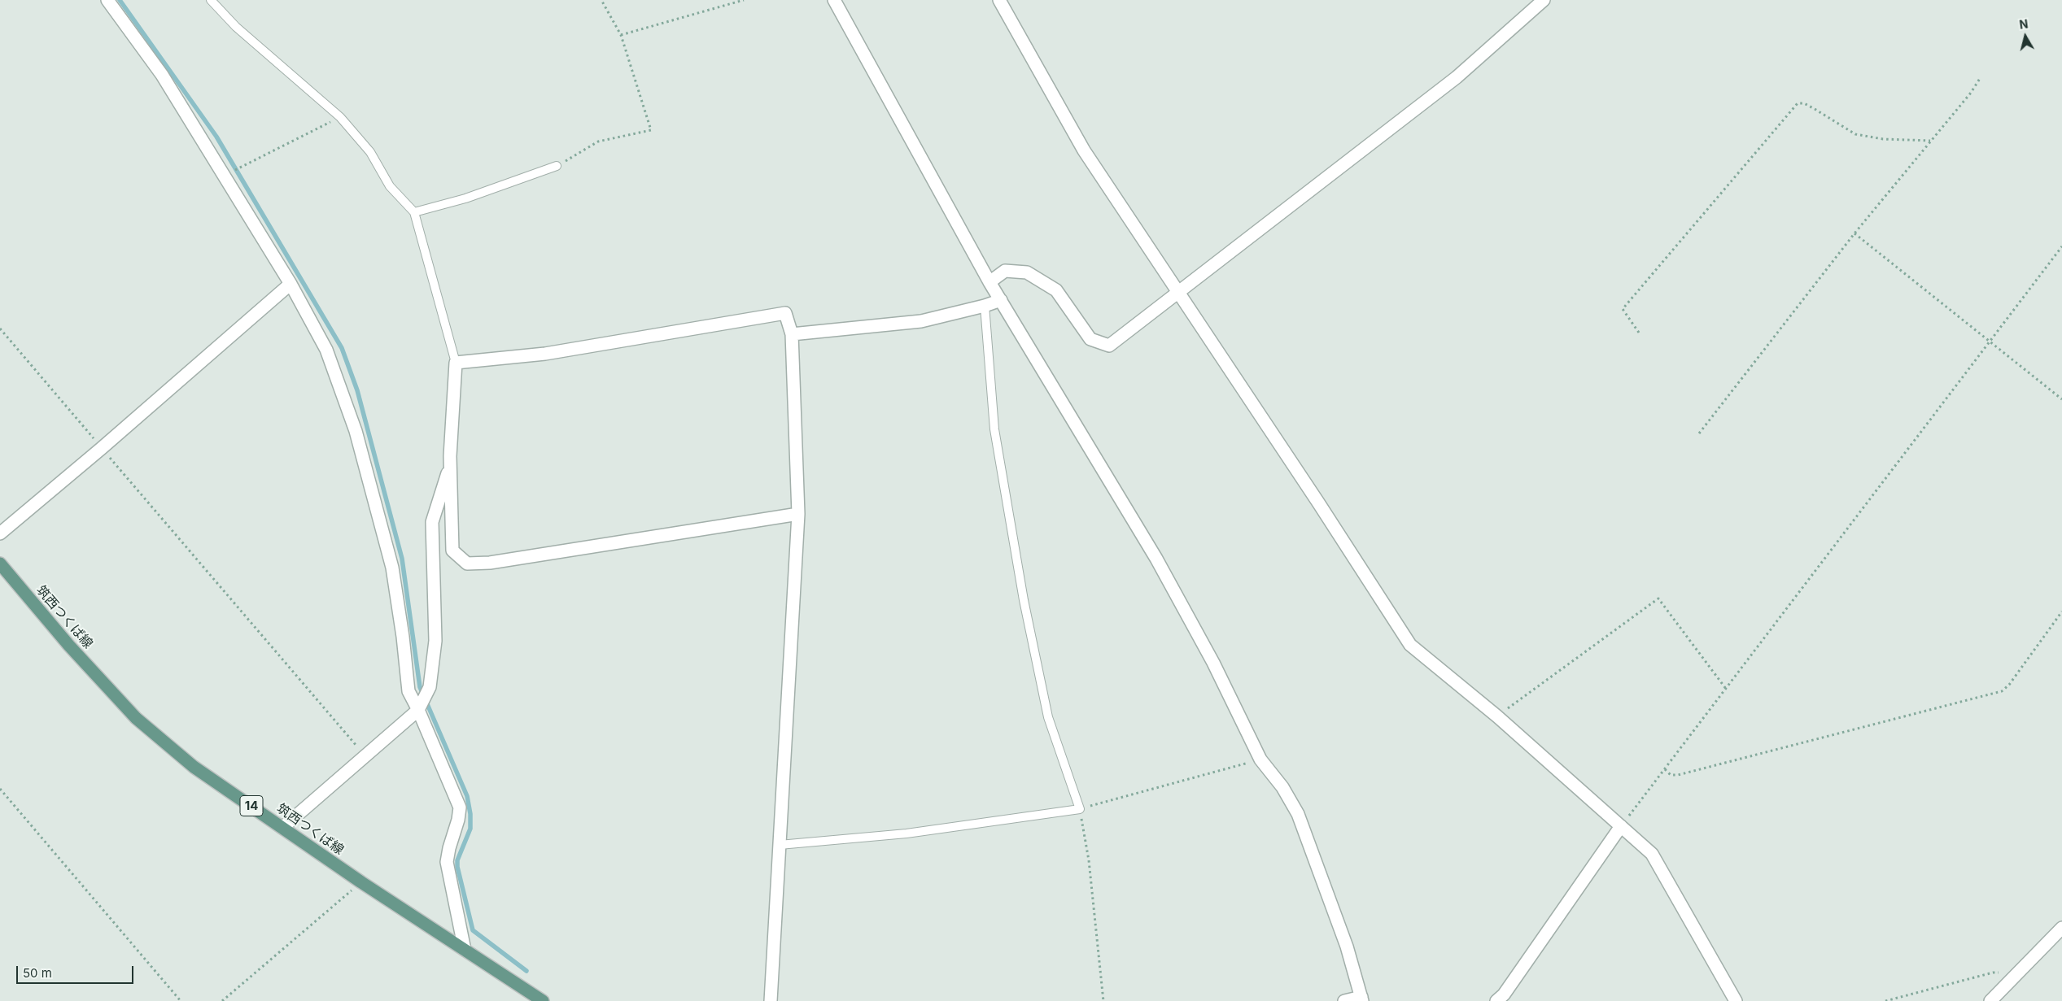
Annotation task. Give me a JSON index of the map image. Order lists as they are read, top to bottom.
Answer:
{
  "streets": {
    "main road": ["筑西つくば線", "14"]
  },
  "scale_bar": "50 m",
  "north": "top"
}
